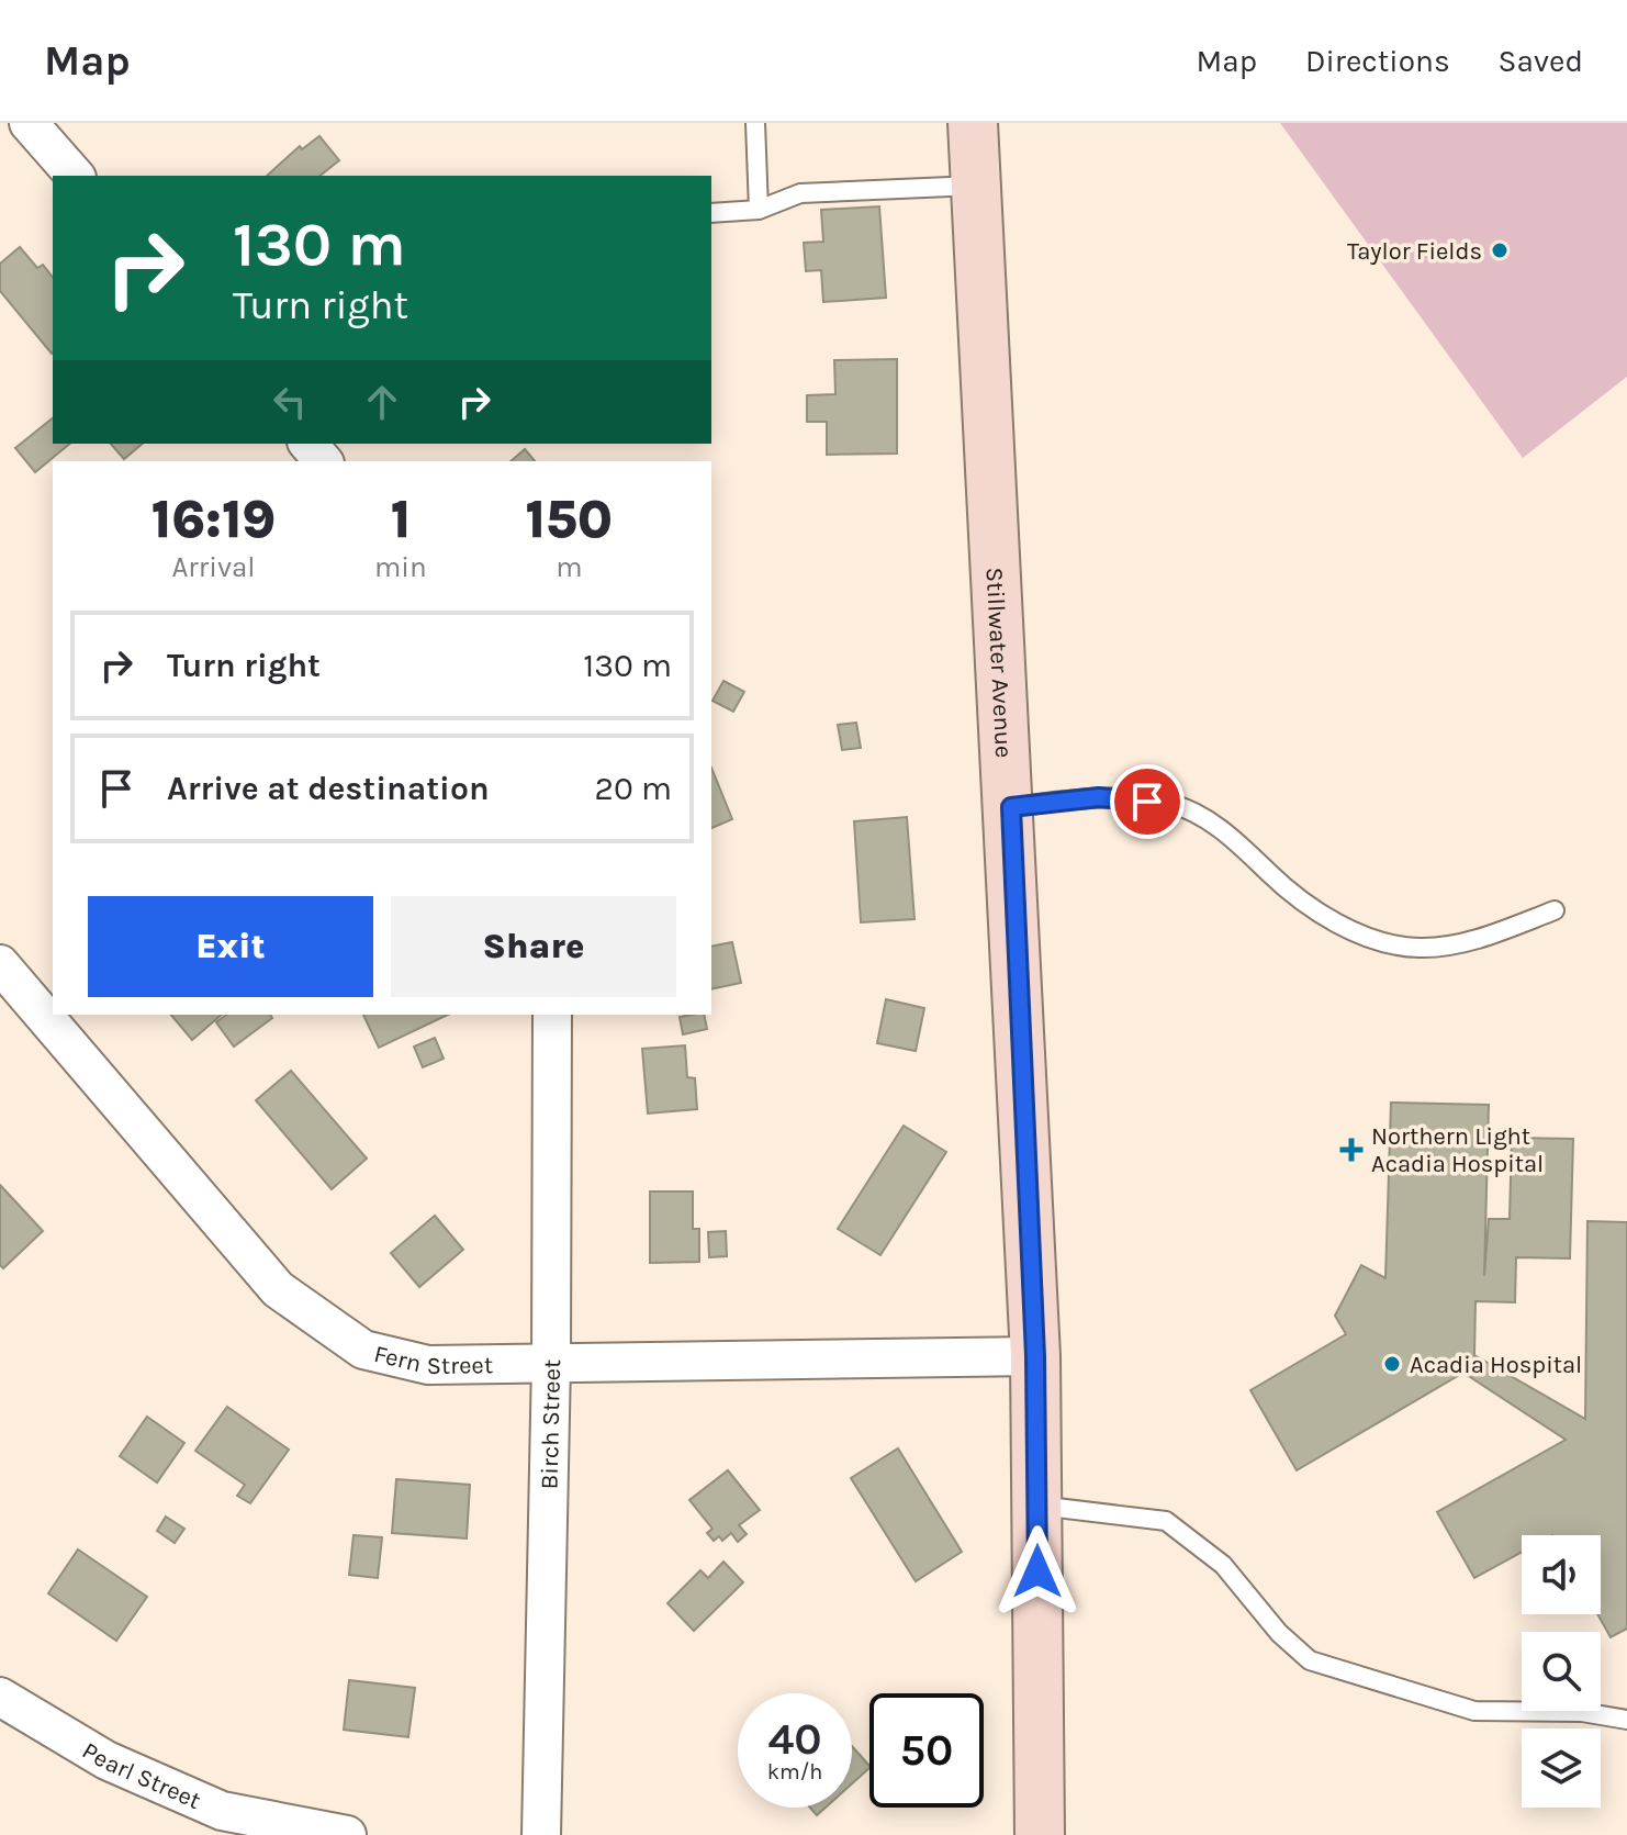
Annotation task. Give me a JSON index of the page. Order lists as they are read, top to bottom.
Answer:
{
  "streets": {
    "main road": ["Stillwater Avenue"],
    "street": ["Fern Street", "Birch Street", "Pearl Street"]
  },
  "crossings": [
    ["Stillwater Avenue", "Fern Street"],
    ["Fern Street", "Birch Street"]
  ],
  "places": {
    "other": ["Taylor Fields", "Acadia Hospital"],
    "health": ["Northern Light Acadia Hospital"]
  },
  "page": {
    "header": "Map",
    "nav": ["Map", "Directions", "Saved"],
    "turn": ["130 m", "Turn right"],
    "eta": [
      "16:19",
      "Arrival",
      "1",
      "min",
      "150",
      "m"
    ],
    "list": [
      {
        "name": "Turn right",
        "value": "130 m"
      },
      {
        "name": "Arrive at destination",
        "value": "20 m"
      }
    ],
    "buttons": ["Exit", "Share"],
    "speed": "40 km/h",
    "limit": "50"
  }
}
